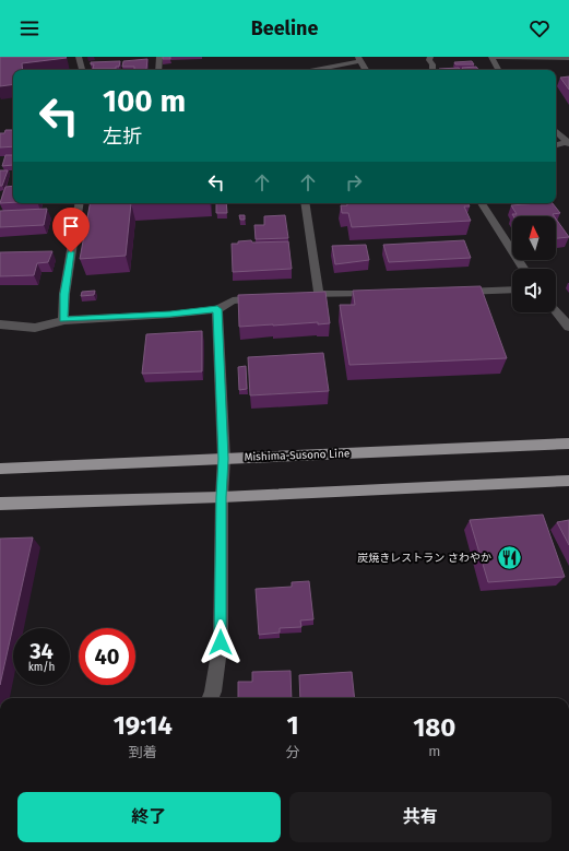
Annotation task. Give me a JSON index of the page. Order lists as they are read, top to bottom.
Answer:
{
  "streets": {
    "main road": ["Mishima-Susono Line"]
  },
  "places": {
    "restaurant": ["炭焼きレストラン さわやか"]
  },
  "north": "top",
  "page": {
    "header": "Beeline",
    "turn": ["100 m", "左折"],
    "speed": "34 km/h",
    "limit": "40",
    "eta": [
      "19:14",
      "到着",
      "1",
      "分",
      "180",
      "m"
    ],
    "buttons": ["終了", "共有"]
  }
}
